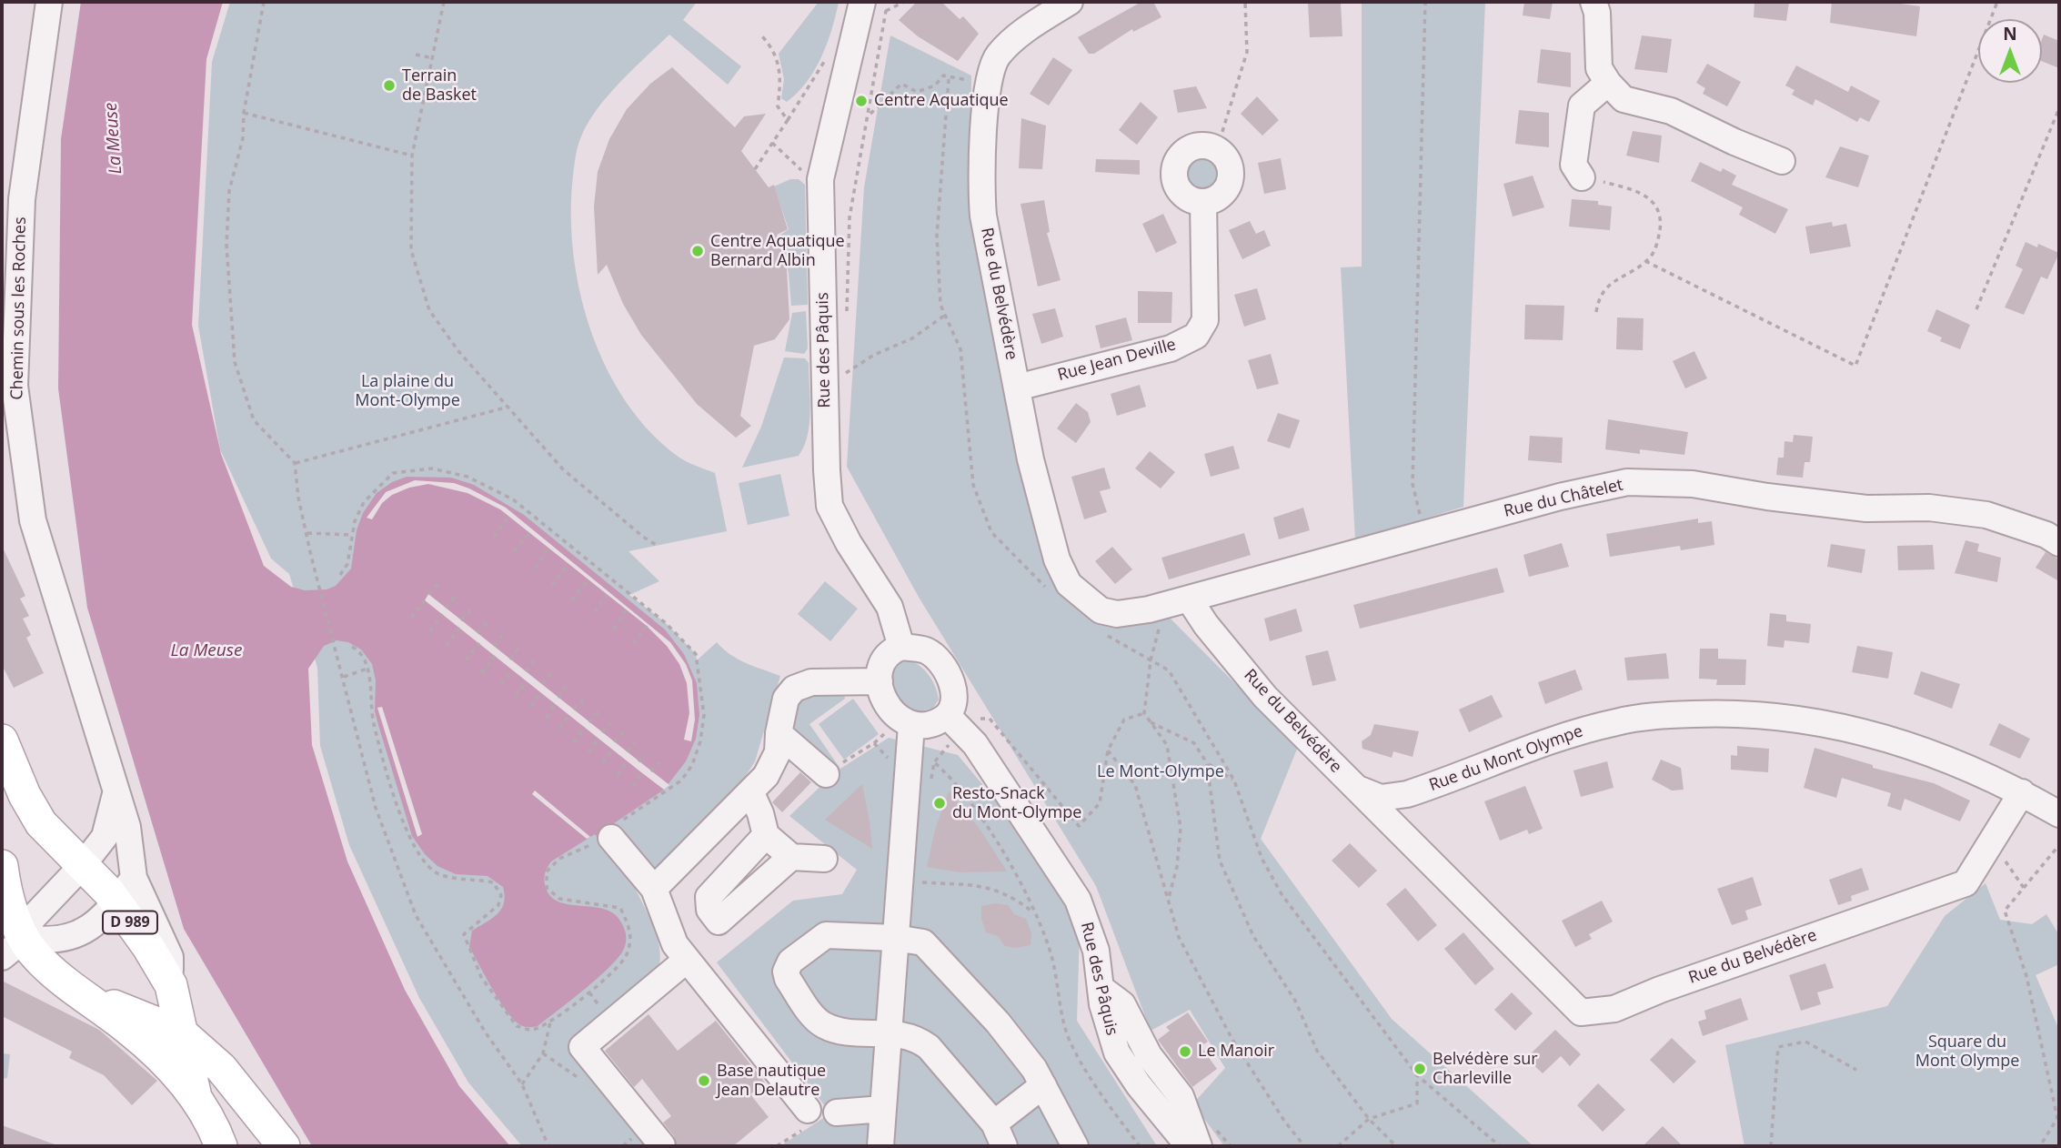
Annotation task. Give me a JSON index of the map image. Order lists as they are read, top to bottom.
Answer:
{
  "streets": {
    "main road": ["D 989"],
    "street": [
      "Rue du Belvédère",
      "Chemin sous les Roches",
      "Rue des Pâquis",
      "Rue Jean Deville",
      "Rue du Châtelet",
      "Rue du Mont Olympe"
    ]
  },
  "crossings": [
    ["Rue du Belvédère", "Rue Jean Deville"],
    ["Rue du Belvédère", "Rue du Châtelet"],
    ["Rue du Belvédère", "Rue du Mont Olympe"],
    ["Chemin sous les Roches", "D 989"]
  ],
  "water": ["La Meuse"],
  "parks": ["La plaine du Mont-Olympe", "Le Mont-Olympe", "Square du Mont Olympe"],
  "places": [
    "Terrain de Basket",
    "Centre Aquatique",
    "Centre Aquatique Bernard Albin",
    "Resto-Snack du Mont-Olympe",
    "Le Manoir",
    "Belvédère sur Charleville",
    "Base nautique Jean Delautre"
  ],
  "north": "top"
}
